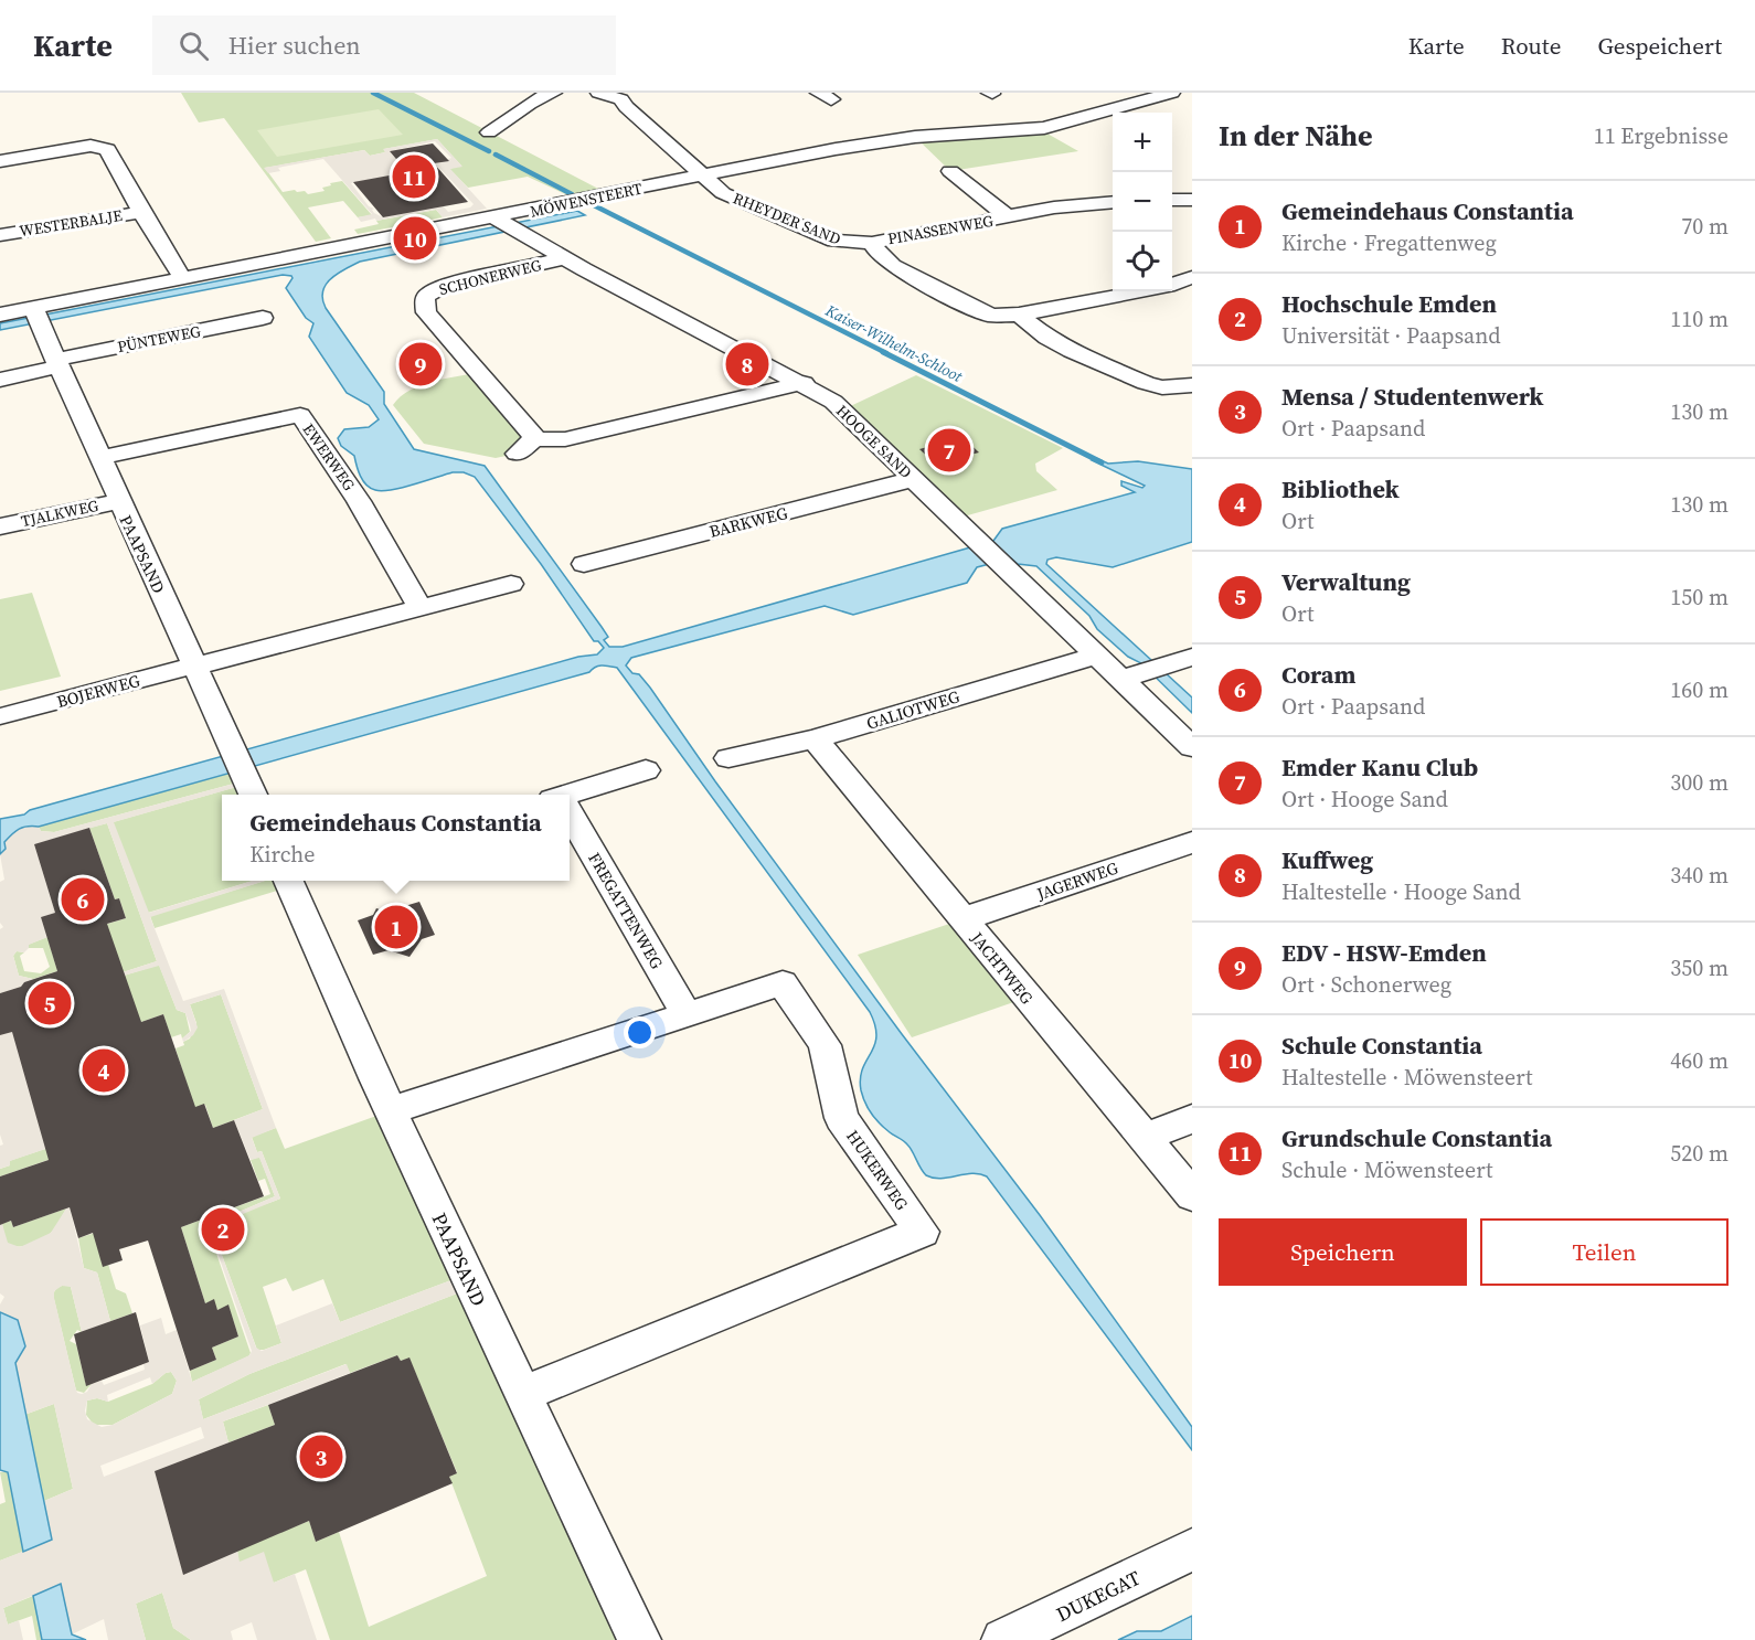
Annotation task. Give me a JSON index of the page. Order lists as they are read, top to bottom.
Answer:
{
  "streets": {
    "street": [
      "MÖWENSTEERT",
      "RHEYDER SAND",
      "WESTERBALJE",
      "PINASSENWEG",
      "SCHONERWEG",
      "PÜNTEWEG",
      "HOOGE SAND",
      "EWERWEG",
      "TJALKWEG",
      "BARKWEG",
      "PAAPSAND",
      "BOJERWEG",
      "GALIOTWEG",
      "JAGERWEG",
      "FREGATTENWEG",
      "JACHTWEG",
      "HUKERWEG",
      "DUKEGAT"
    ]
  },
  "crossings": [
    ["MÖWENSTEERT", "RHEYDER SAND"],
    ["MÖWENSTEERT", "WESTERBALJE"],
    ["MÖWENSTEERT", "HOOGE SAND"],
    ["MÖWENSTEERT", "PAAPSAND"],
    ["RHEYDER SAND", "PINASSENWEG"],
    ["SCHONERWEG", "HOOGE SAND"],
    ["PÜNTEWEG", "PAAPSAND"],
    ["HOOGE SAND", "BARKWEG"],
    ["HOOGE SAND", "GALIOTWEG"],
    ["EWERWEG", "PAAPSAND"],
    ["TJALKWEG", "PAAPSAND"],
    ["PAAPSAND", "BOJERWEG"],
    ["PAAPSAND", "HUKERWEG"],
    ["GALIOTWEG", "JACHTWEG"],
    ["JAGERWEG", "JACHTWEG"],
    ["FREGATTENWEG", "HUKERWEG"]
  ],
  "water": ["Kaiser-Wilhelm-Schloot"],
  "page": {
    "header": "Karte",
    "search": "Hier suchen",
    "nav": ["Karte", "Route", "Gespeichert"],
    "heading": ["In der Nähe", "11 Ergebnisse"],
    "map_buttons": ["+", "−"],
    "pins": [
      "11",
      "10",
      "8",
      "9",
      "7",
      "6",
      "1",
      "5",
      "4",
      "2",
      "3"
    ],
    "list": [
      {
        "mark": "1",
        "name": "Gemeindehaus Constantia",
        "note": "Kirche · Fregattenweg",
        "value": "70 m"
      },
      {
        "mark": "2",
        "name": "Hochschule Emden",
        "note": "Universität · Paapsand",
        "value": "110 m"
      },
      {
        "mark": "3",
        "name": "Mensa / Studentenwerk",
        "note": "Ort · Paapsand",
        "value": "130 m"
      },
      {
        "mark": "4",
        "name": "Bibliothek",
        "note": "Ort",
        "value": "130 m"
      },
      {
        "mark": "5",
        "name": "Verwaltung",
        "note": "Ort",
        "value": "150 m"
      },
      {
        "mark": "6",
        "name": "Coram",
        "note": "Ort · Paapsand",
        "value": "160 m"
      },
      {
        "mark": "7",
        "name": "Emder Kanu Club",
        "note": "Ort · Hooge Sand",
        "value": "300 m"
      },
      {
        "mark": "8",
        "name": "Kuffweg",
        "note": "Haltestelle · Hooge Sand",
        "value": "340 m"
      },
      {
        "mark": "9",
        "name": "EDV - HSW-Emden",
        "note": "Ort · Schonerweg",
        "value": "350 m"
      },
      {
        "mark": "10",
        "name": "Schule Constantia",
        "note": "Haltestelle · Möwensteert",
        "value": "460 m"
      },
      {
        "mark": "11",
        "name": "Grundschule Constantia",
        "note": "Schule · Möwensteert",
        "value": "520 m"
      }
    ],
    "popup": ["Gemeindehaus Constantia", "Kirche"],
    "buttons": ["Speichern", "Teilen"]
  }
}
